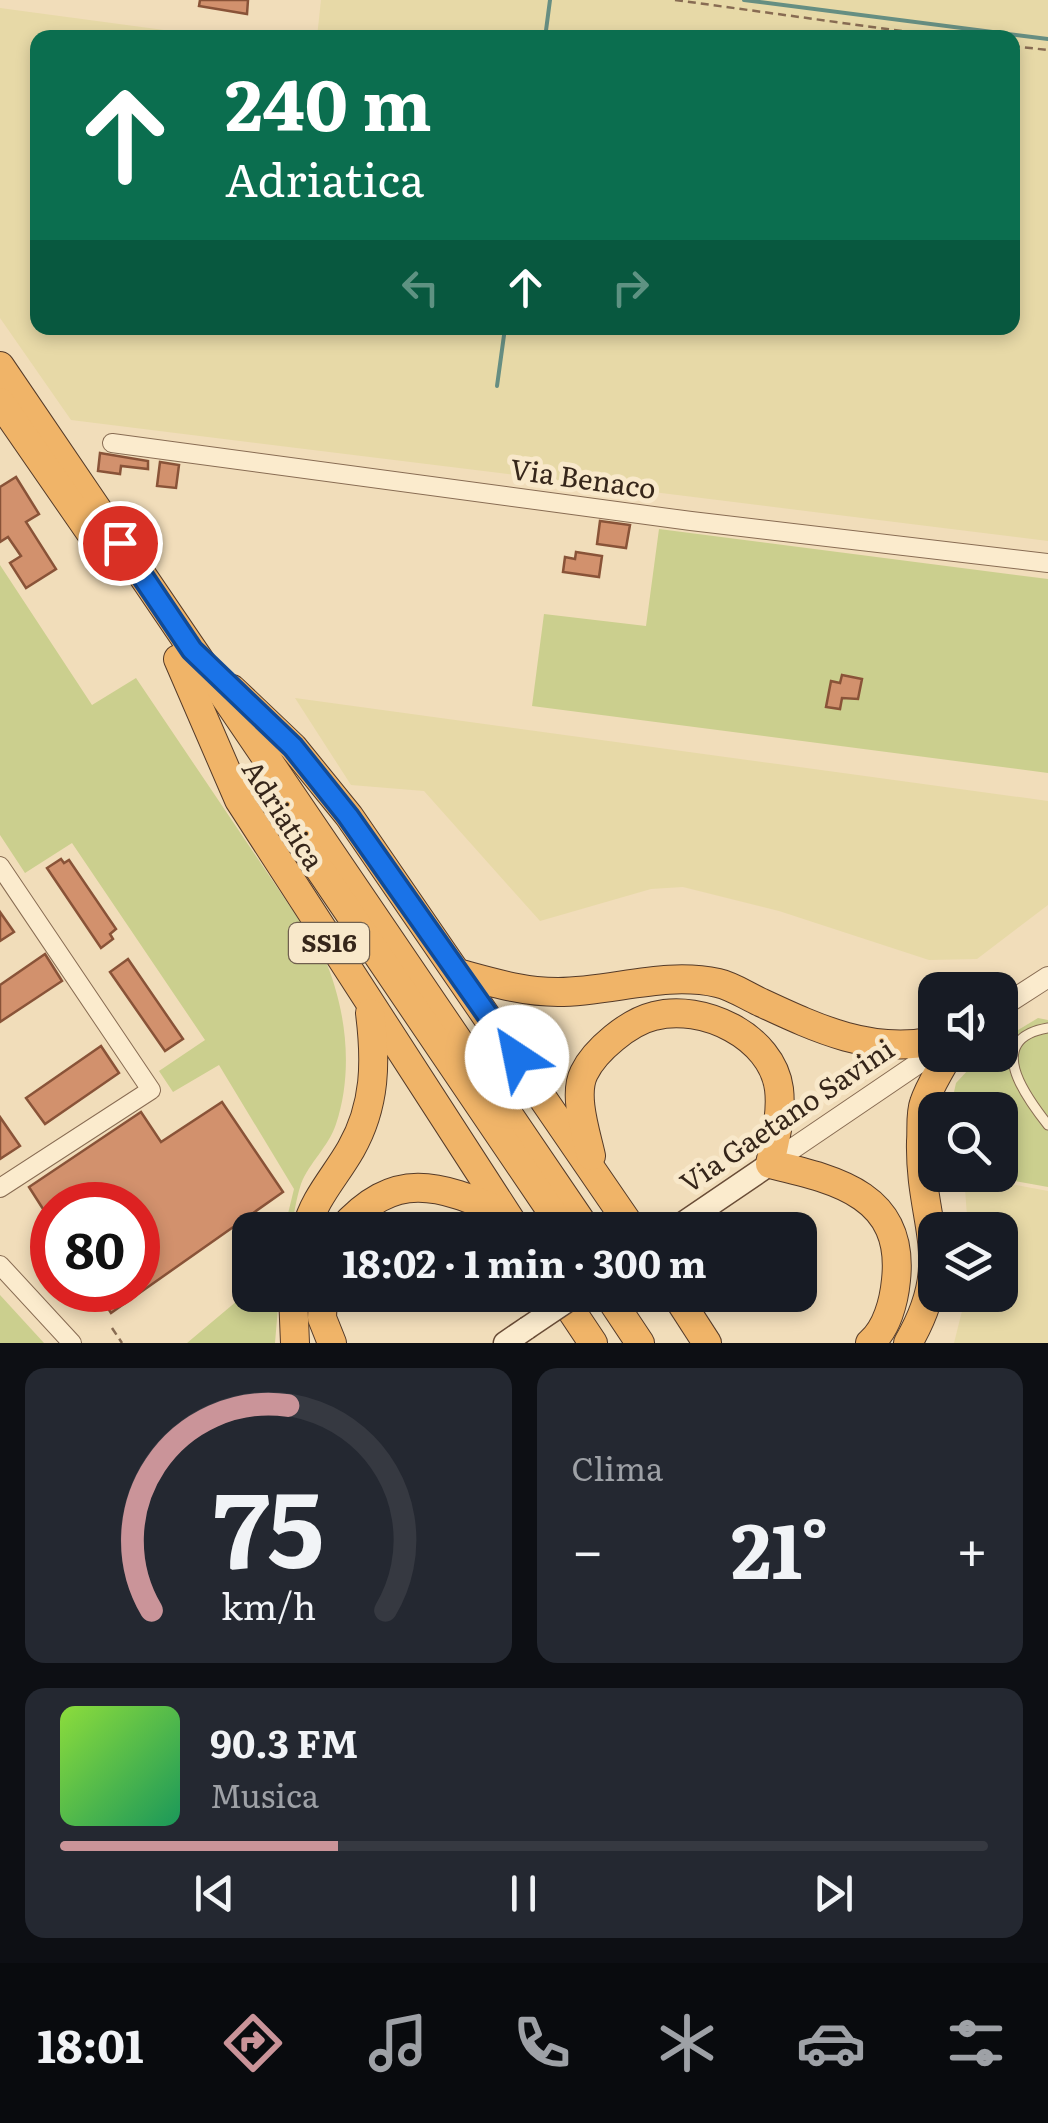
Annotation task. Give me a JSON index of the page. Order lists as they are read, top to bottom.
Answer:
{
  "streets": {
    "highway": ["Adriatica", "SS16"],
    "main road": ["Via Gaetano Savini"],
    "street": ["Via Benaco"]
  },
  "crossings": [
    ["Adriatica", "SS16"],
    ["SS16", "Via Gaetano Savini"]
  ],
  "page": {
    "turn": ["240 m", "Adriatica"],
    "limit": "80",
    "trip": "18:02 · 1 min · 300 m",
    "tile": "Clima",
    "heat": ["−", "21°", "+"],
    "song": ["90.3 FM", "Musica"],
    "tabs": "18:01",
    "gauge": ["75", "km/h"]
  }
}
